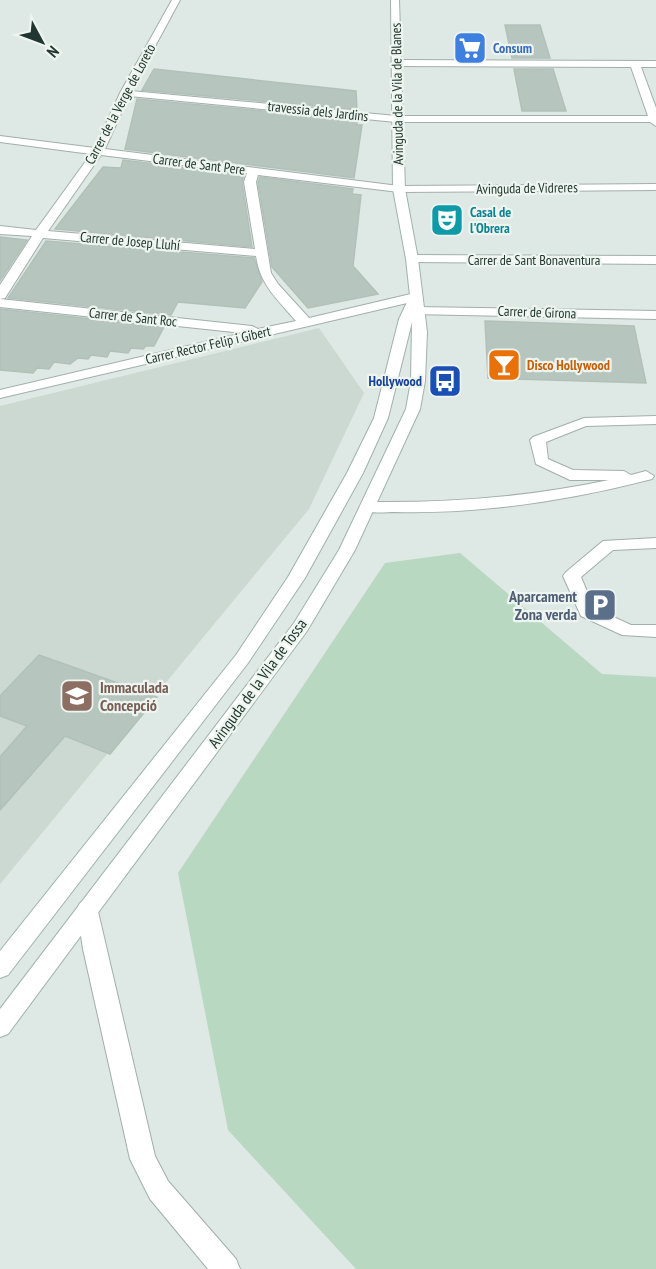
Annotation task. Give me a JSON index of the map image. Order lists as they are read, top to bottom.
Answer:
{
  "streets": {
    "street": [
      "Avinguda de la Vila de Blanes",
      "Carrer de la Verge de Loreto",
      "travessia dels Jardins",
      "Carrer de Sant Pere",
      "Avinguda de Vidreres",
      "Carrer de Josep Lluhí",
      "Carrer de Sant Bonaventura",
      "Carrer de Girona",
      "Carrer de Sant Roc",
      "Carrer Rector Felip i Gibert",
      "Avinguda de la Vila de Tossa"
    ]
  },
  "crossings": [
    ["Avinguda de la Vila de Blanes", "travessia dels Jardins"],
    ["Avinguda de la Vila de Blanes", "Carrer de Sant Pere"],
    ["Avinguda de la Vila de Blanes", "Avinguda de Vidreres"],
    ["Avinguda de la Vila de Blanes", "Avinguda de la Vila de Tossa"],
    ["Carrer de la Verge de Loreto", "travessia dels Jardins"],
    ["Carrer de la Verge de Loreto", "Carrer de Sant Pere"],
    ["Carrer de la Verge de Loreto", "Carrer de Josep Lluhí"],
    ["Carrer de Sant Pere", "Avinguda de Vidreres"],
    ["Carrer de Sant Pere", "Avinguda de la Vila de Tossa"],
    ["Avinguda de Vidreres", "Avinguda de la Vila de Tossa"],
    ["Carrer de Sant Bonaventura", "Avinguda de la Vila de Tossa"],
    ["Carrer de Girona", "Carrer Rector Felip i Gibert"],
    ["Carrer de Girona", "Avinguda de la Vila de Tossa"],
    ["Carrer de Sant Roc", "Carrer Rector Felip i Gibert"],
    ["Carrer Rector Felip i Gibert", "Avinguda de la Vila de Tossa"]
  ],
  "places": {
    "supermarket": ["Consum"],
    "theatre": ["Casal de l'Obrera"],
    "bar": ["Disco Hollywood"],
    "bus stop": ["Hollywood"],
    "parking": ["Aparcament Zona verda"],
    "school or university": ["Immaculada Concepció"]
  },
  "north": "bottom right"
}
